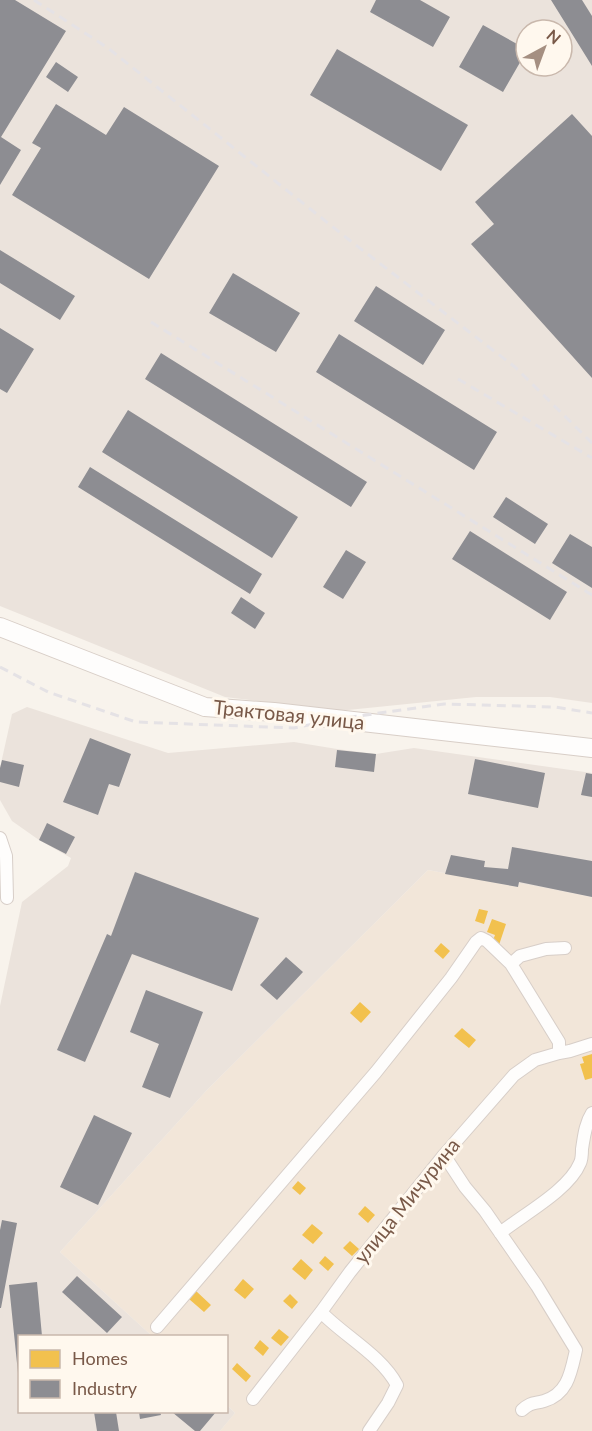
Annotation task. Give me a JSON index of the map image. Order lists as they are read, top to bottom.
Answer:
{
  "streets": {
    "main road": ["Трактовая улица"],
    "street": ["улица Мичурина"]
  },
  "legend": ["Homes", "Industry"],
  "north": "top right"
}
